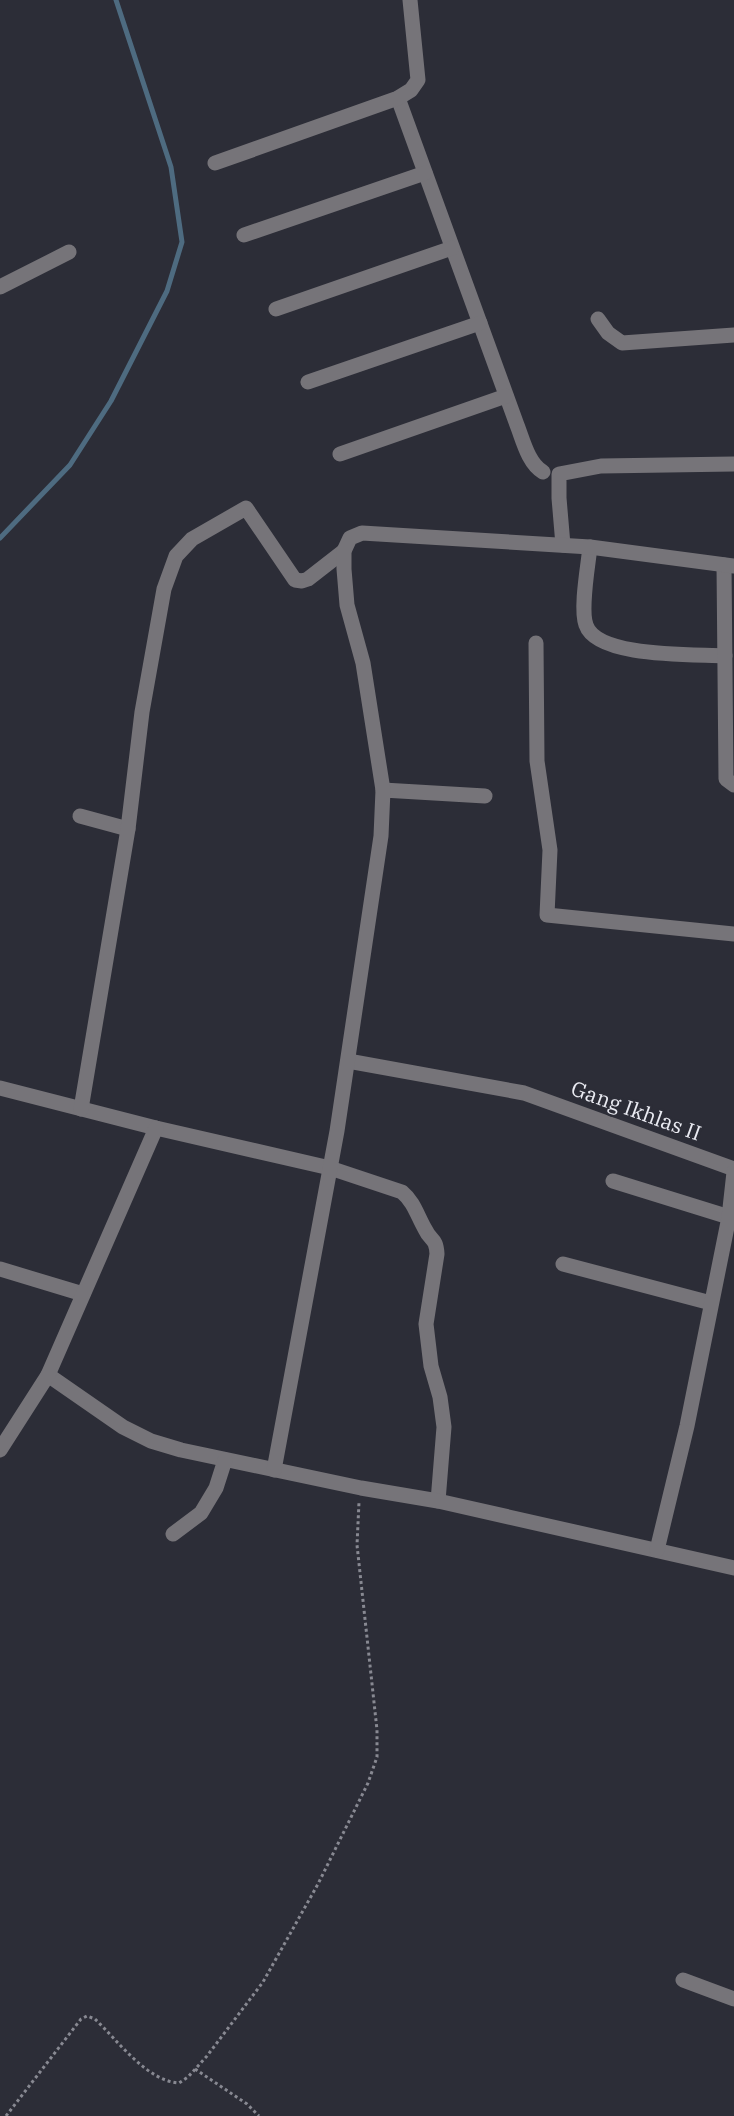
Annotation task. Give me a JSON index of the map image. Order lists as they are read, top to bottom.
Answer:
{
  "streets": {
    "street": ["Gang Ikhlas II"]
  }
}
